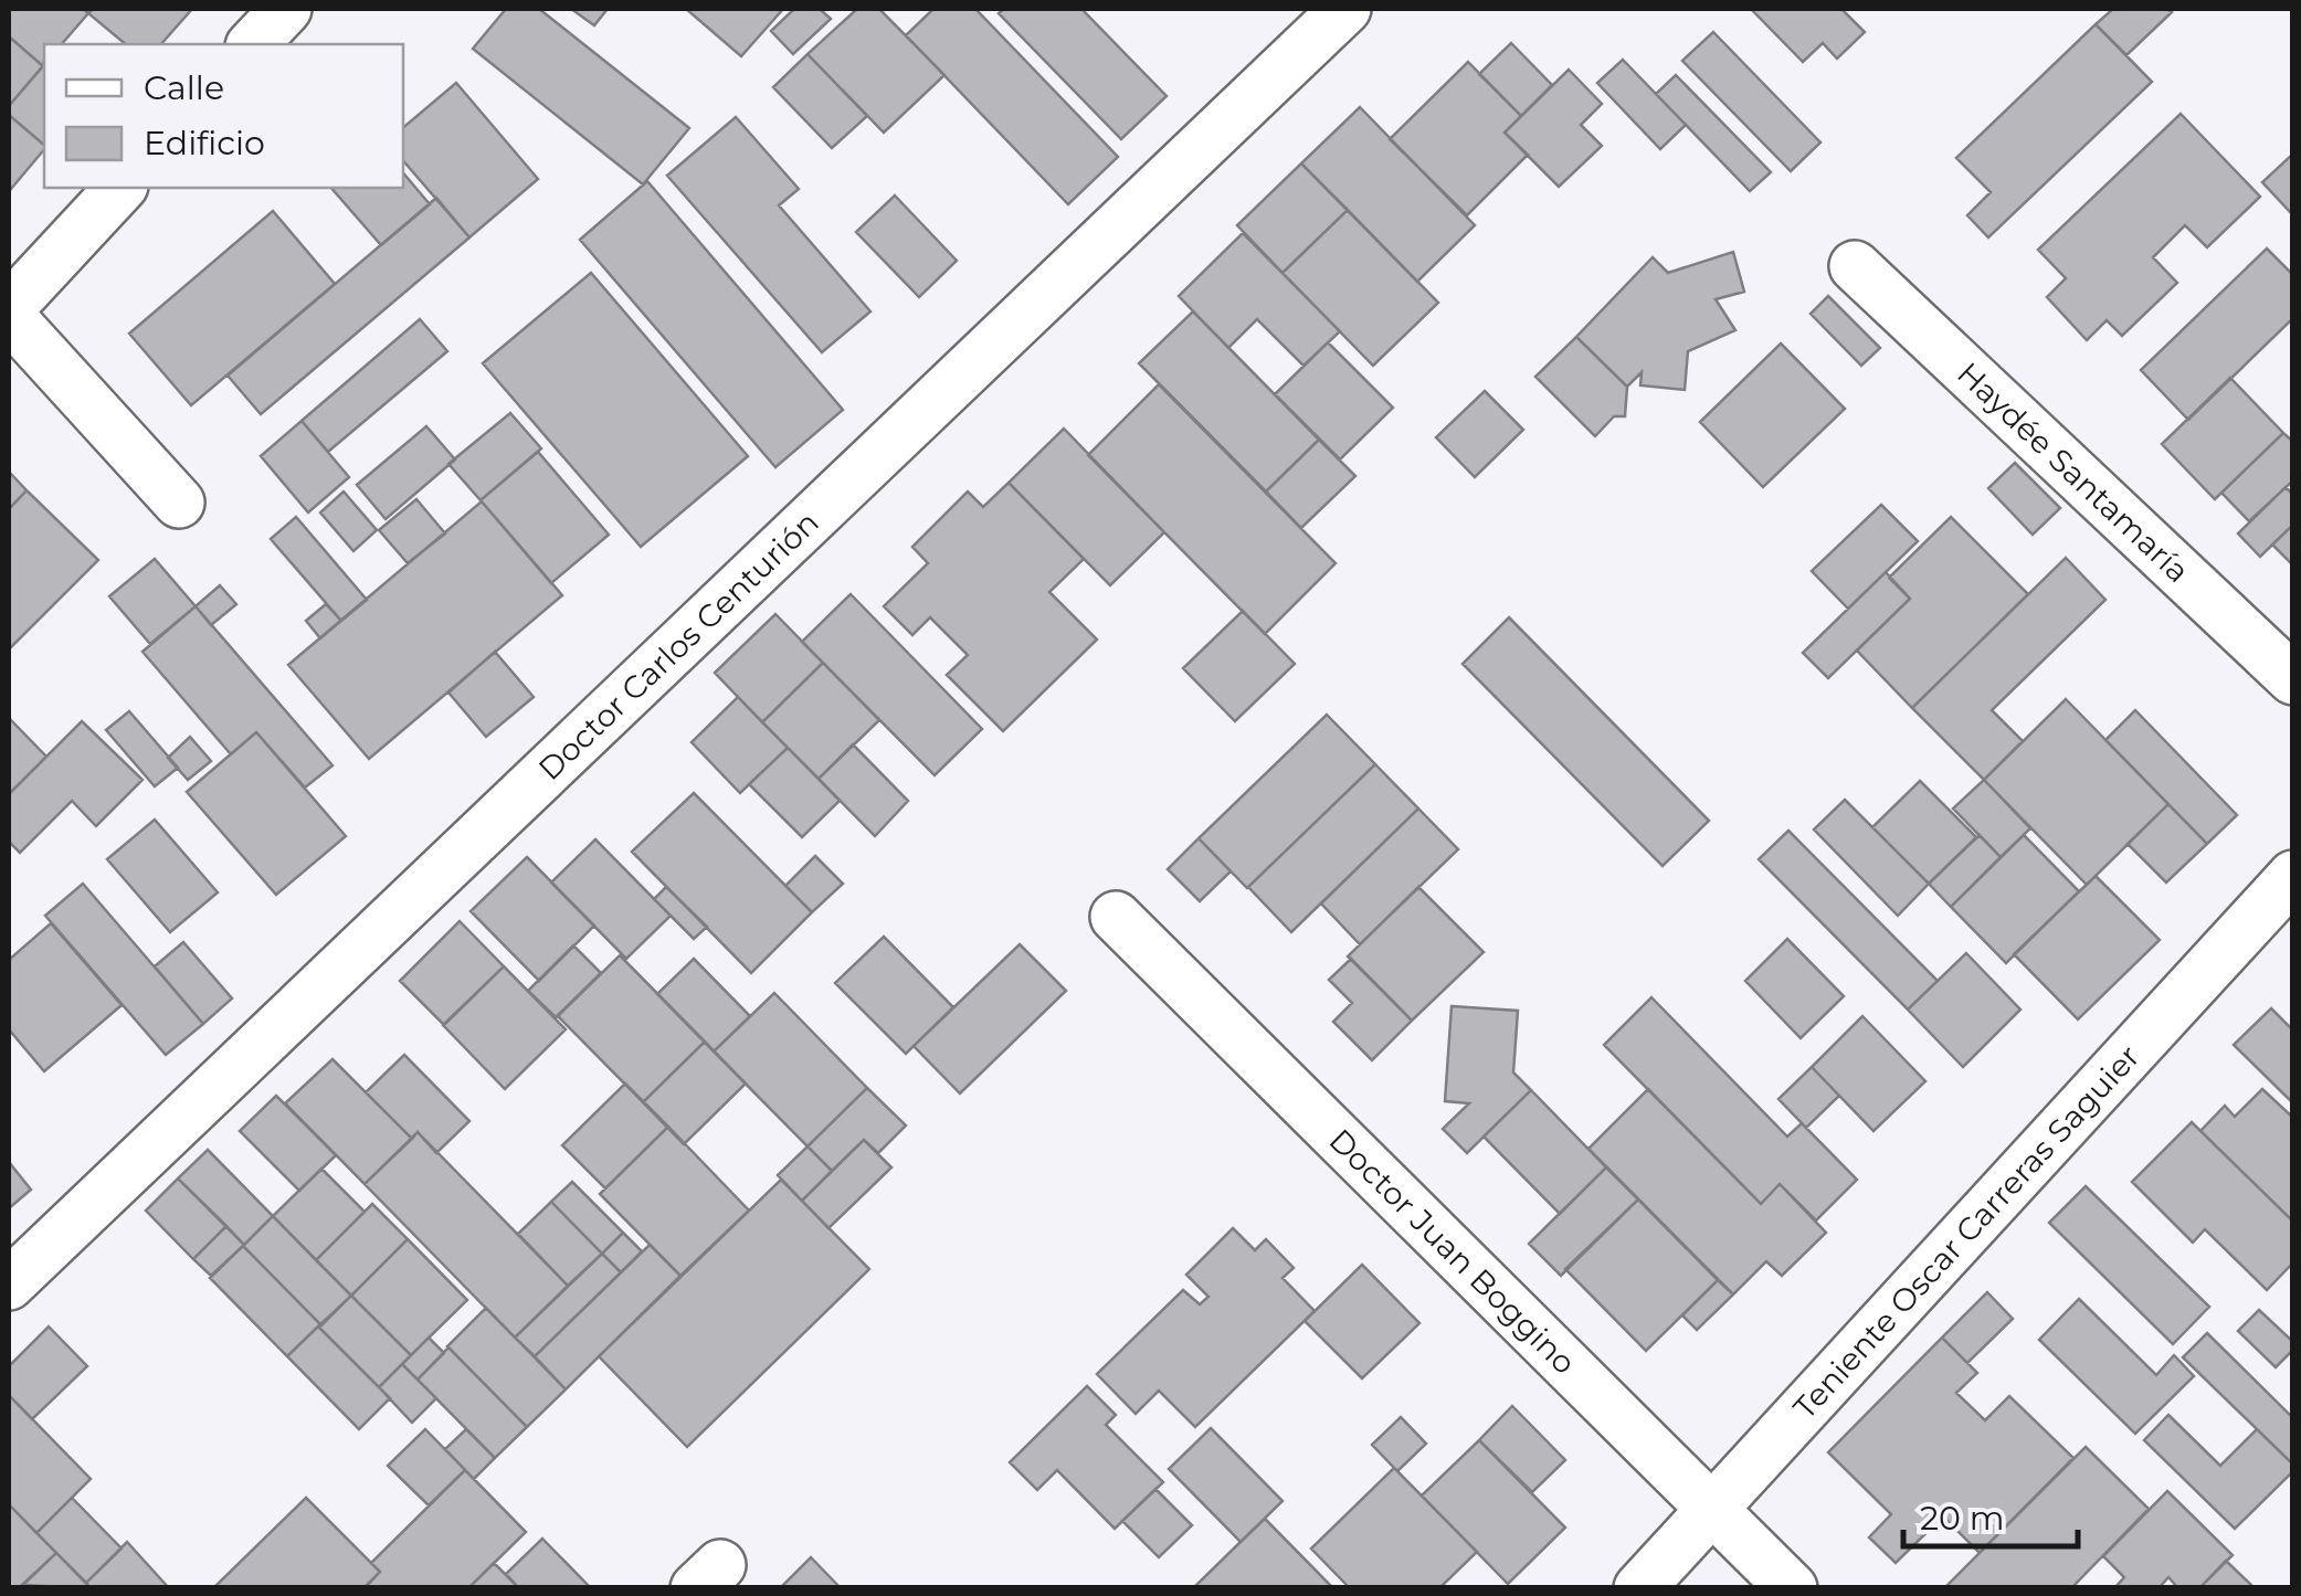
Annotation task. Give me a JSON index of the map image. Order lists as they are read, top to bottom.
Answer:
{
  "streets": {
    "street": [
      "Haydée Santamaría",
      "Doctor Carlos Centurión",
      "Teniente Oscar Carreras Saguier",
      "Doctor Juan Boggino"
    ]
  },
  "crossings": [
    ["Teniente Oscar Carreras Saguier", "Doctor Juan Boggino"]
  ],
  "legend": ["Calle", "Edificio"],
  "scale_bar": "20 m"
}
